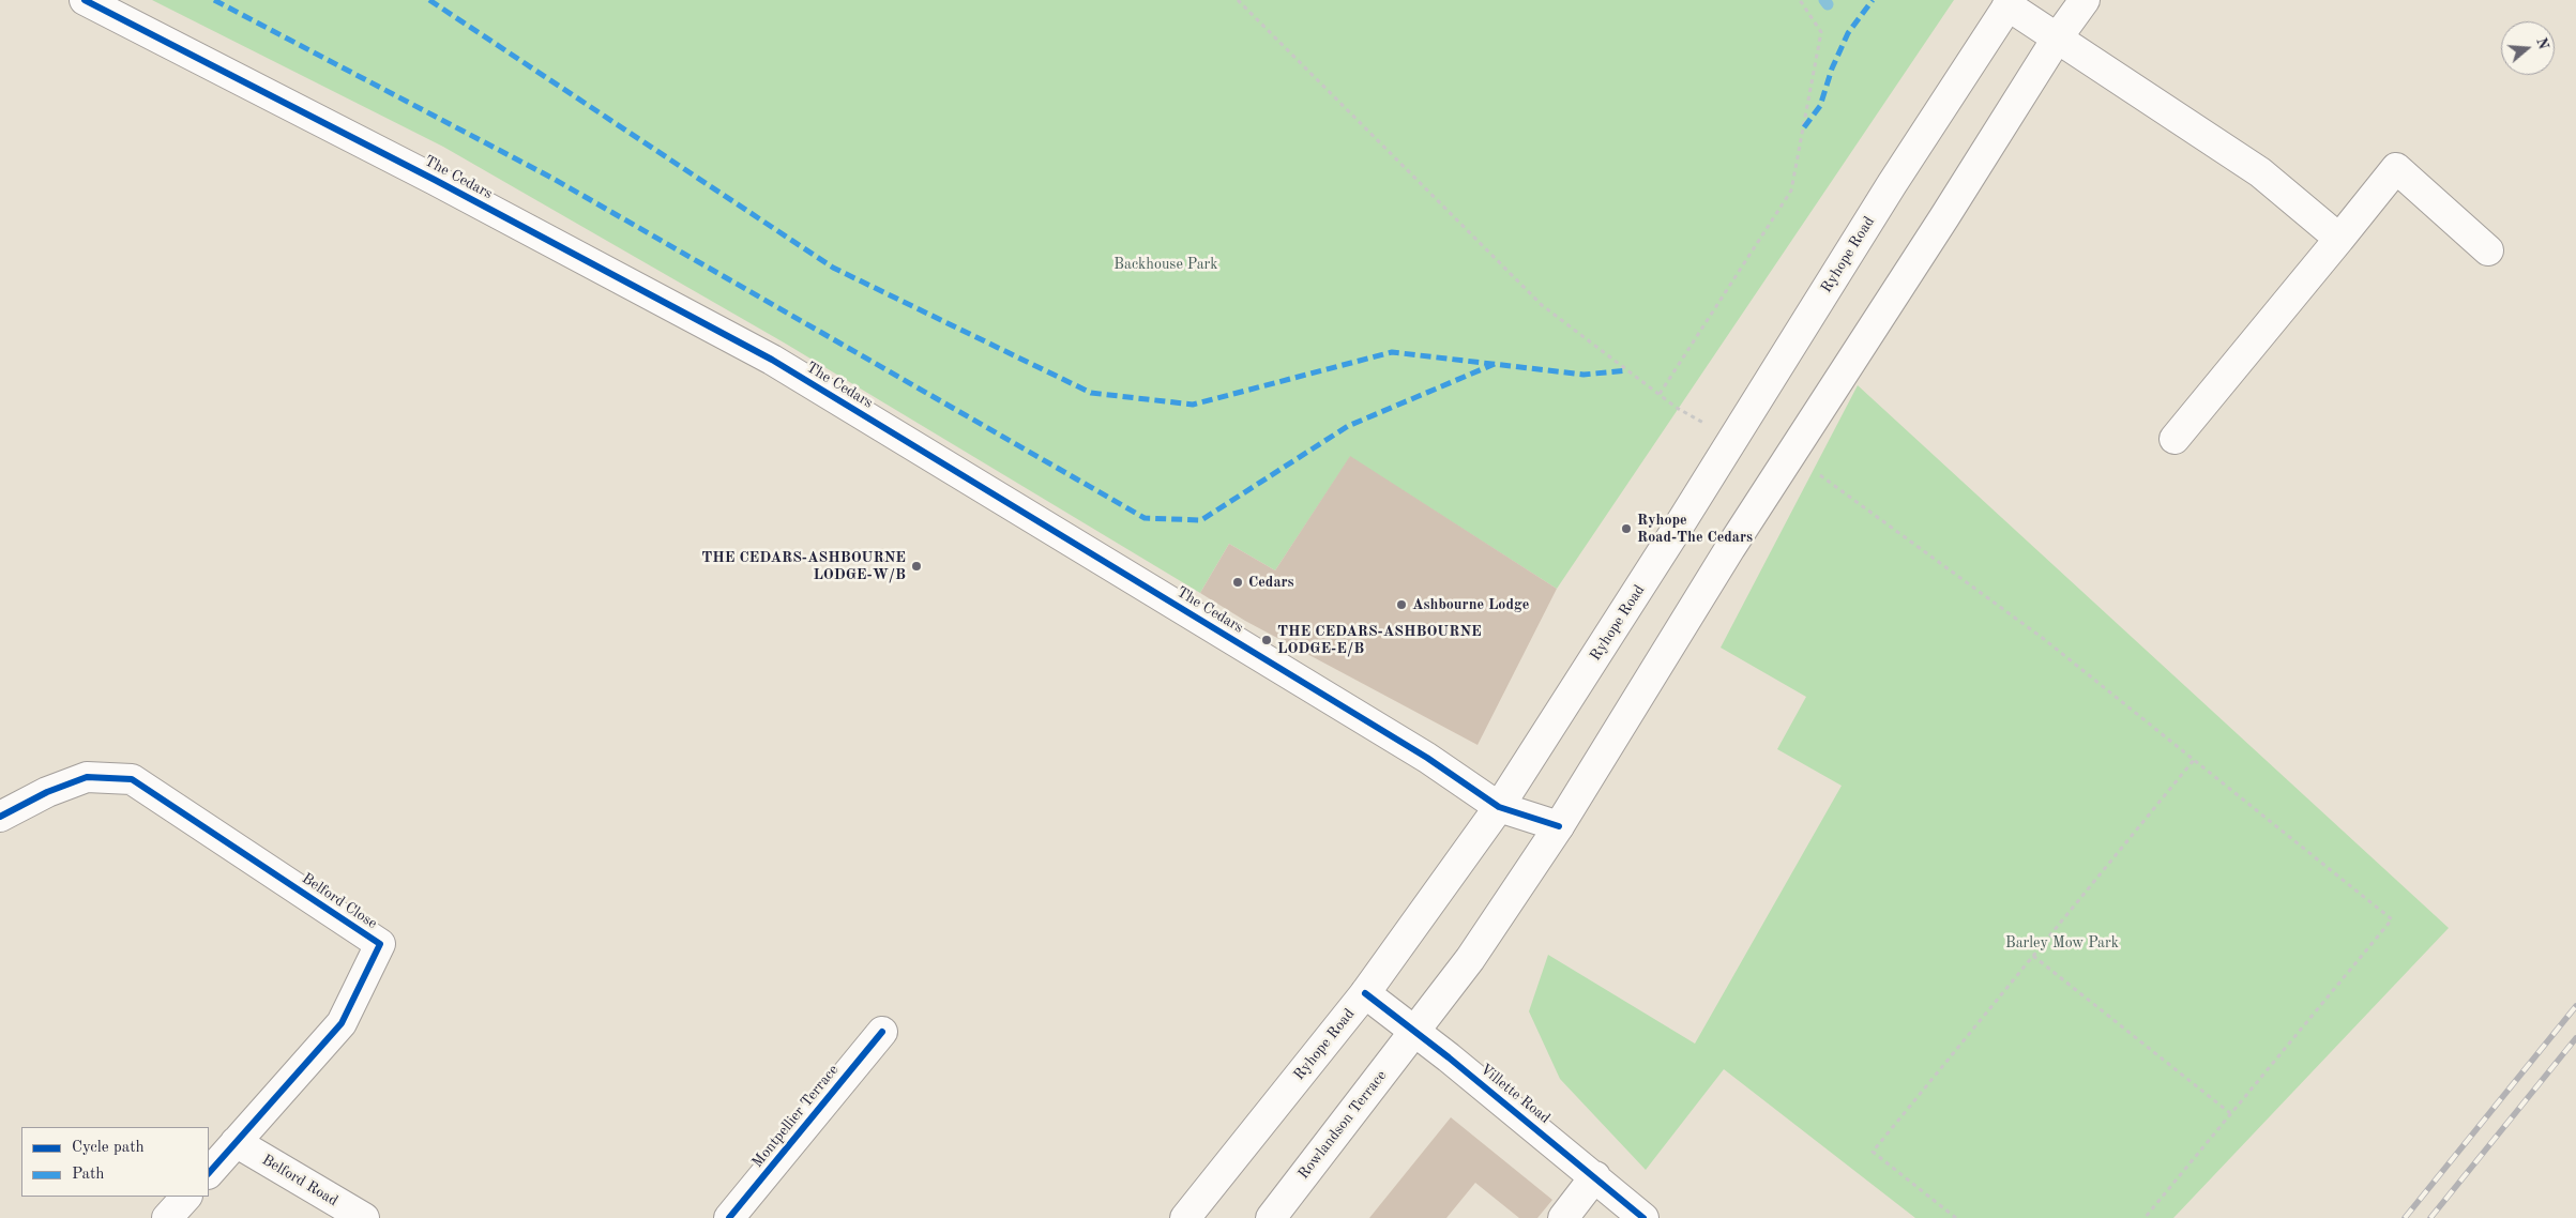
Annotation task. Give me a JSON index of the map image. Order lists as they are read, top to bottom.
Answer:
{
  "streets": {
    "street": [
      "The Cedars",
      "Ryhope Road",
      "Belford Close",
      "Villette Road",
      "Montpellier Terrace",
      "Rowlandson Terrace",
      "Belford Road"
    ]
  },
  "crossings": [
    ["The Cedars", "Ryhope Road"],
    ["Ryhope Road", "Villette Road"],
    ["Belford Close", "Belford Road"],
    ["Villette Road", "Rowlandson Terrace"]
  ],
  "parks": ["Backhouse Park", "Barley Mow Park"],
  "places": [
    "Ryhope Road-The Cedars",
    "THE CEDARS-ASHBOURNE LODGE-W/B",
    "Cedars",
    "Ashbourne Lodge",
    "THE CEDARS-ASHBOURNE LODGE-E/B"
  ],
  "legend": ["Cycle path", "Path"],
  "north": "right"
}
